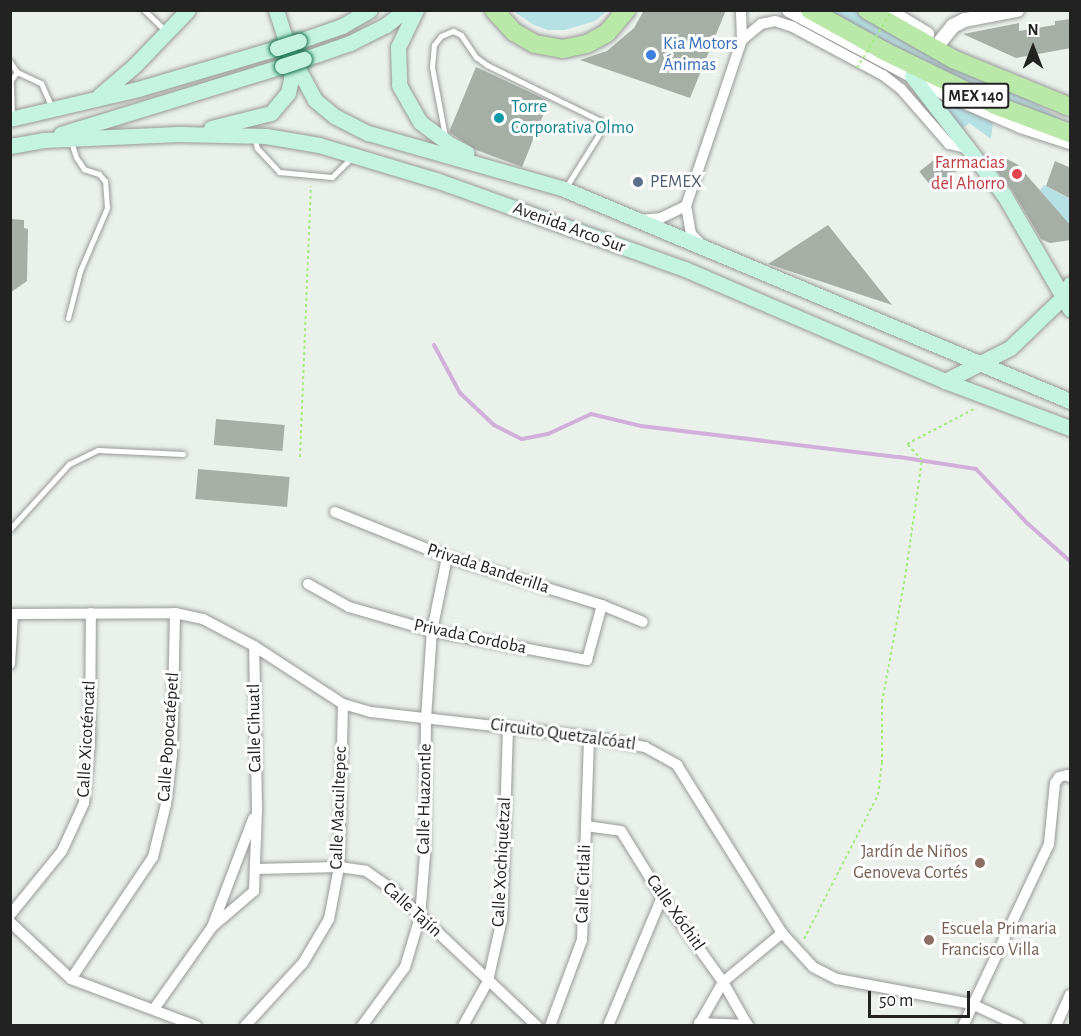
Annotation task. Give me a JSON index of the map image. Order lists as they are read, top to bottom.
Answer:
{
  "streets": {
    "highway": ["MEX 140"],
    "main road": ["Avenida Arco Sur"],
    "street": [
      "Privada Banderilla",
      "Privada Cordoba",
      "Calle Cihuatl",
      "Circuito Quetzalcóatl",
      "Calle Popocatépetl",
      "Calle Xicoténcatl",
      "Calle Huazontle",
      "Calle Macuiltepec",
      "Calle Xochiquétzal",
      "Calle Citlali",
      "Calle Tajín",
      "Calle Xóchitl"
    ]
  },
  "crossings": [
    ["Privada Banderilla", "Privada Cordoba"],
    ["Privada Banderilla", "Calle Huazontle"],
    ["Privada Cordoba", "Calle Huazontle"],
    ["Calle Cihuatl", "Circuito Quetzalcóatl"],
    ["Calle Cihuatl", "Calle Tajín"],
    ["Circuito Quetzalcóatl", "Calle Popocatépetl"],
    ["Circuito Quetzalcóatl", "Calle Xicoténcatl"],
    ["Circuito Quetzalcóatl", "Calle Huazontle"],
    ["Circuito Quetzalcóatl", "Calle Macuiltepec"],
    ["Circuito Quetzalcóatl", "Calle Xochiquétzal"],
    ["Circuito Quetzalcóatl", "Calle Citlali"],
    ["Calle Huazontle", "Calle Tajín"],
    ["Calle Macuiltepec", "Calle Tajín"],
    ["Calle Xochiquétzal", "Calle Tajín"],
    ["Calle Citlali", "Calle Xóchitl"]
  ],
  "places": [
    "Kia Motors Ánimas",
    "Torre Corporativa Olmo",
    "Farmacias del Ahorro",
    "PEMEX",
    "Jardín de Niños Genoveva Cortés",
    "Escuela Primaria Francisco Villa"
  ],
  "scale_bar": "50 m",
  "north": "top"
}
